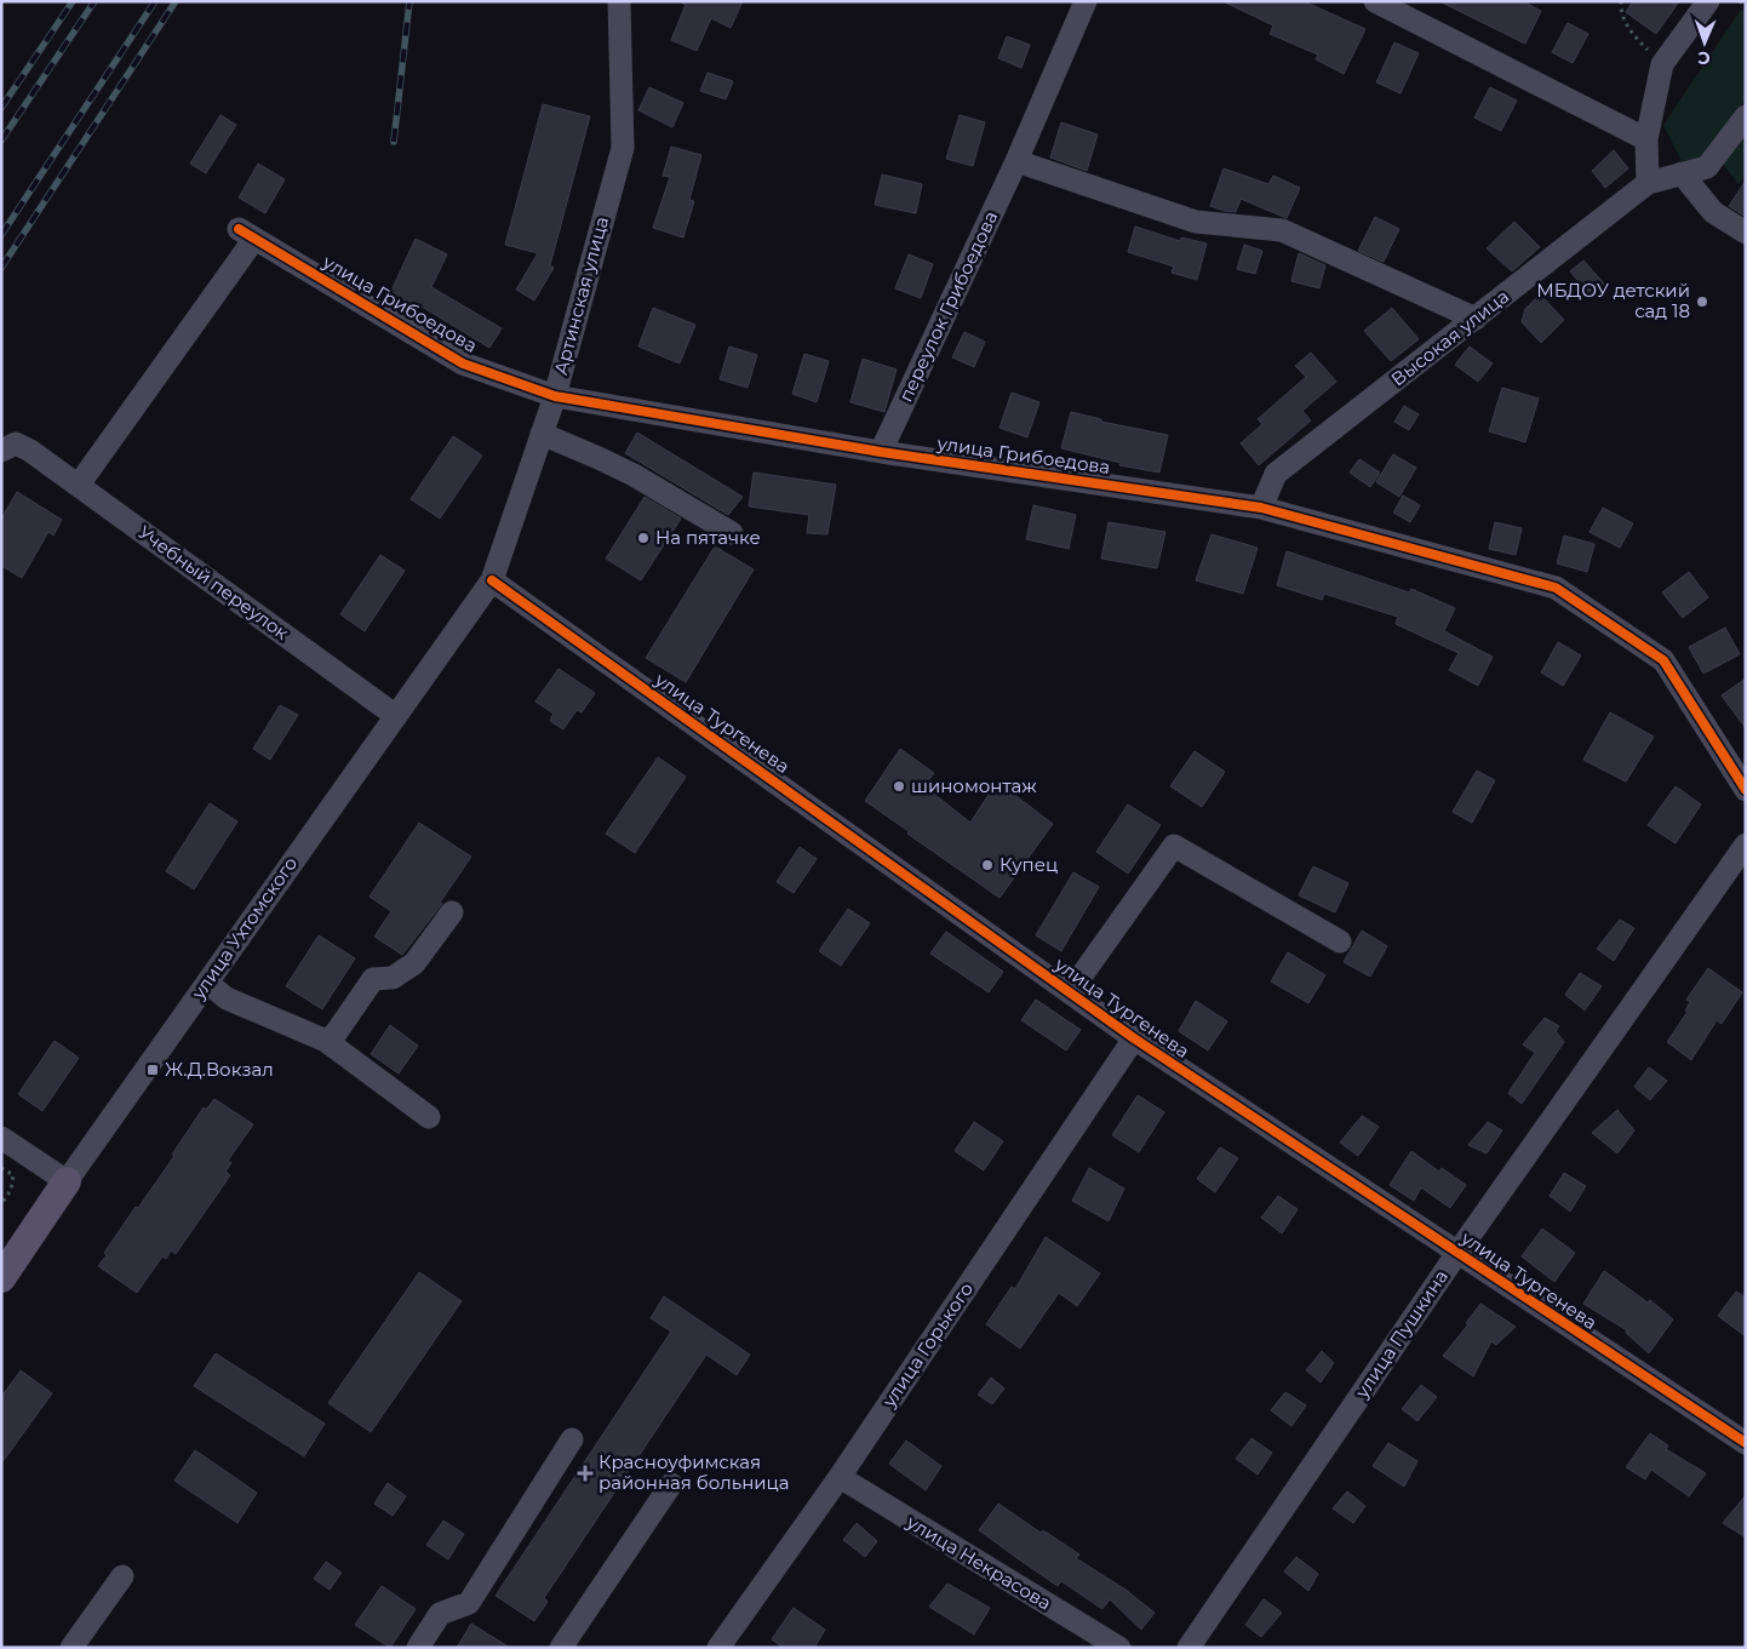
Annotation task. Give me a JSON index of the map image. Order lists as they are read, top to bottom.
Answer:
{
  "streets": {
    "main road": ["улица Ухтомского"],
    "street": [
      "Артинская улица",
      "улица Грибоедова",
      "переулок Грибоедова",
      "Высокая улица",
      "Учебный переулок",
      "улица Тургенева",
      "улица Пушкина",
      "улица Горького",
      "улица Некрасова"
    ]
  },
  "crossings": [
    ["Артинская улица", "улица Грибоедова"],
    ["Артинская улица", "улица Тургенева"],
    ["Артинская улица", "улица Ухтомского"],
    ["улица Грибоедова", "переулок Грибоедова"],
    ["улица Грибоедова", "Высокая улица"],
    ["улица Грибоедова", "Учебный переулок"],
    ["Учебный переулок", "улица Ухтомского"],
    ["улица Тургенева", "улица Ухтомского"],
    ["улица Тургенева", "улица Пушкина"],
    ["улица Тургенева", "улица Горького"],
    ["улица Горького", "улица Некрасова"]
  ],
  "places": {
    "other": [
      "МБДОУ детский сад 18",
      "На пятачке",
      "шиномонтаж",
      "Купец"
    ],
    "transit": ["Ж.Д.Вокзал"],
    "health": ["Красноуфимская районная больница"]
  },
  "north": "bottom"
}
